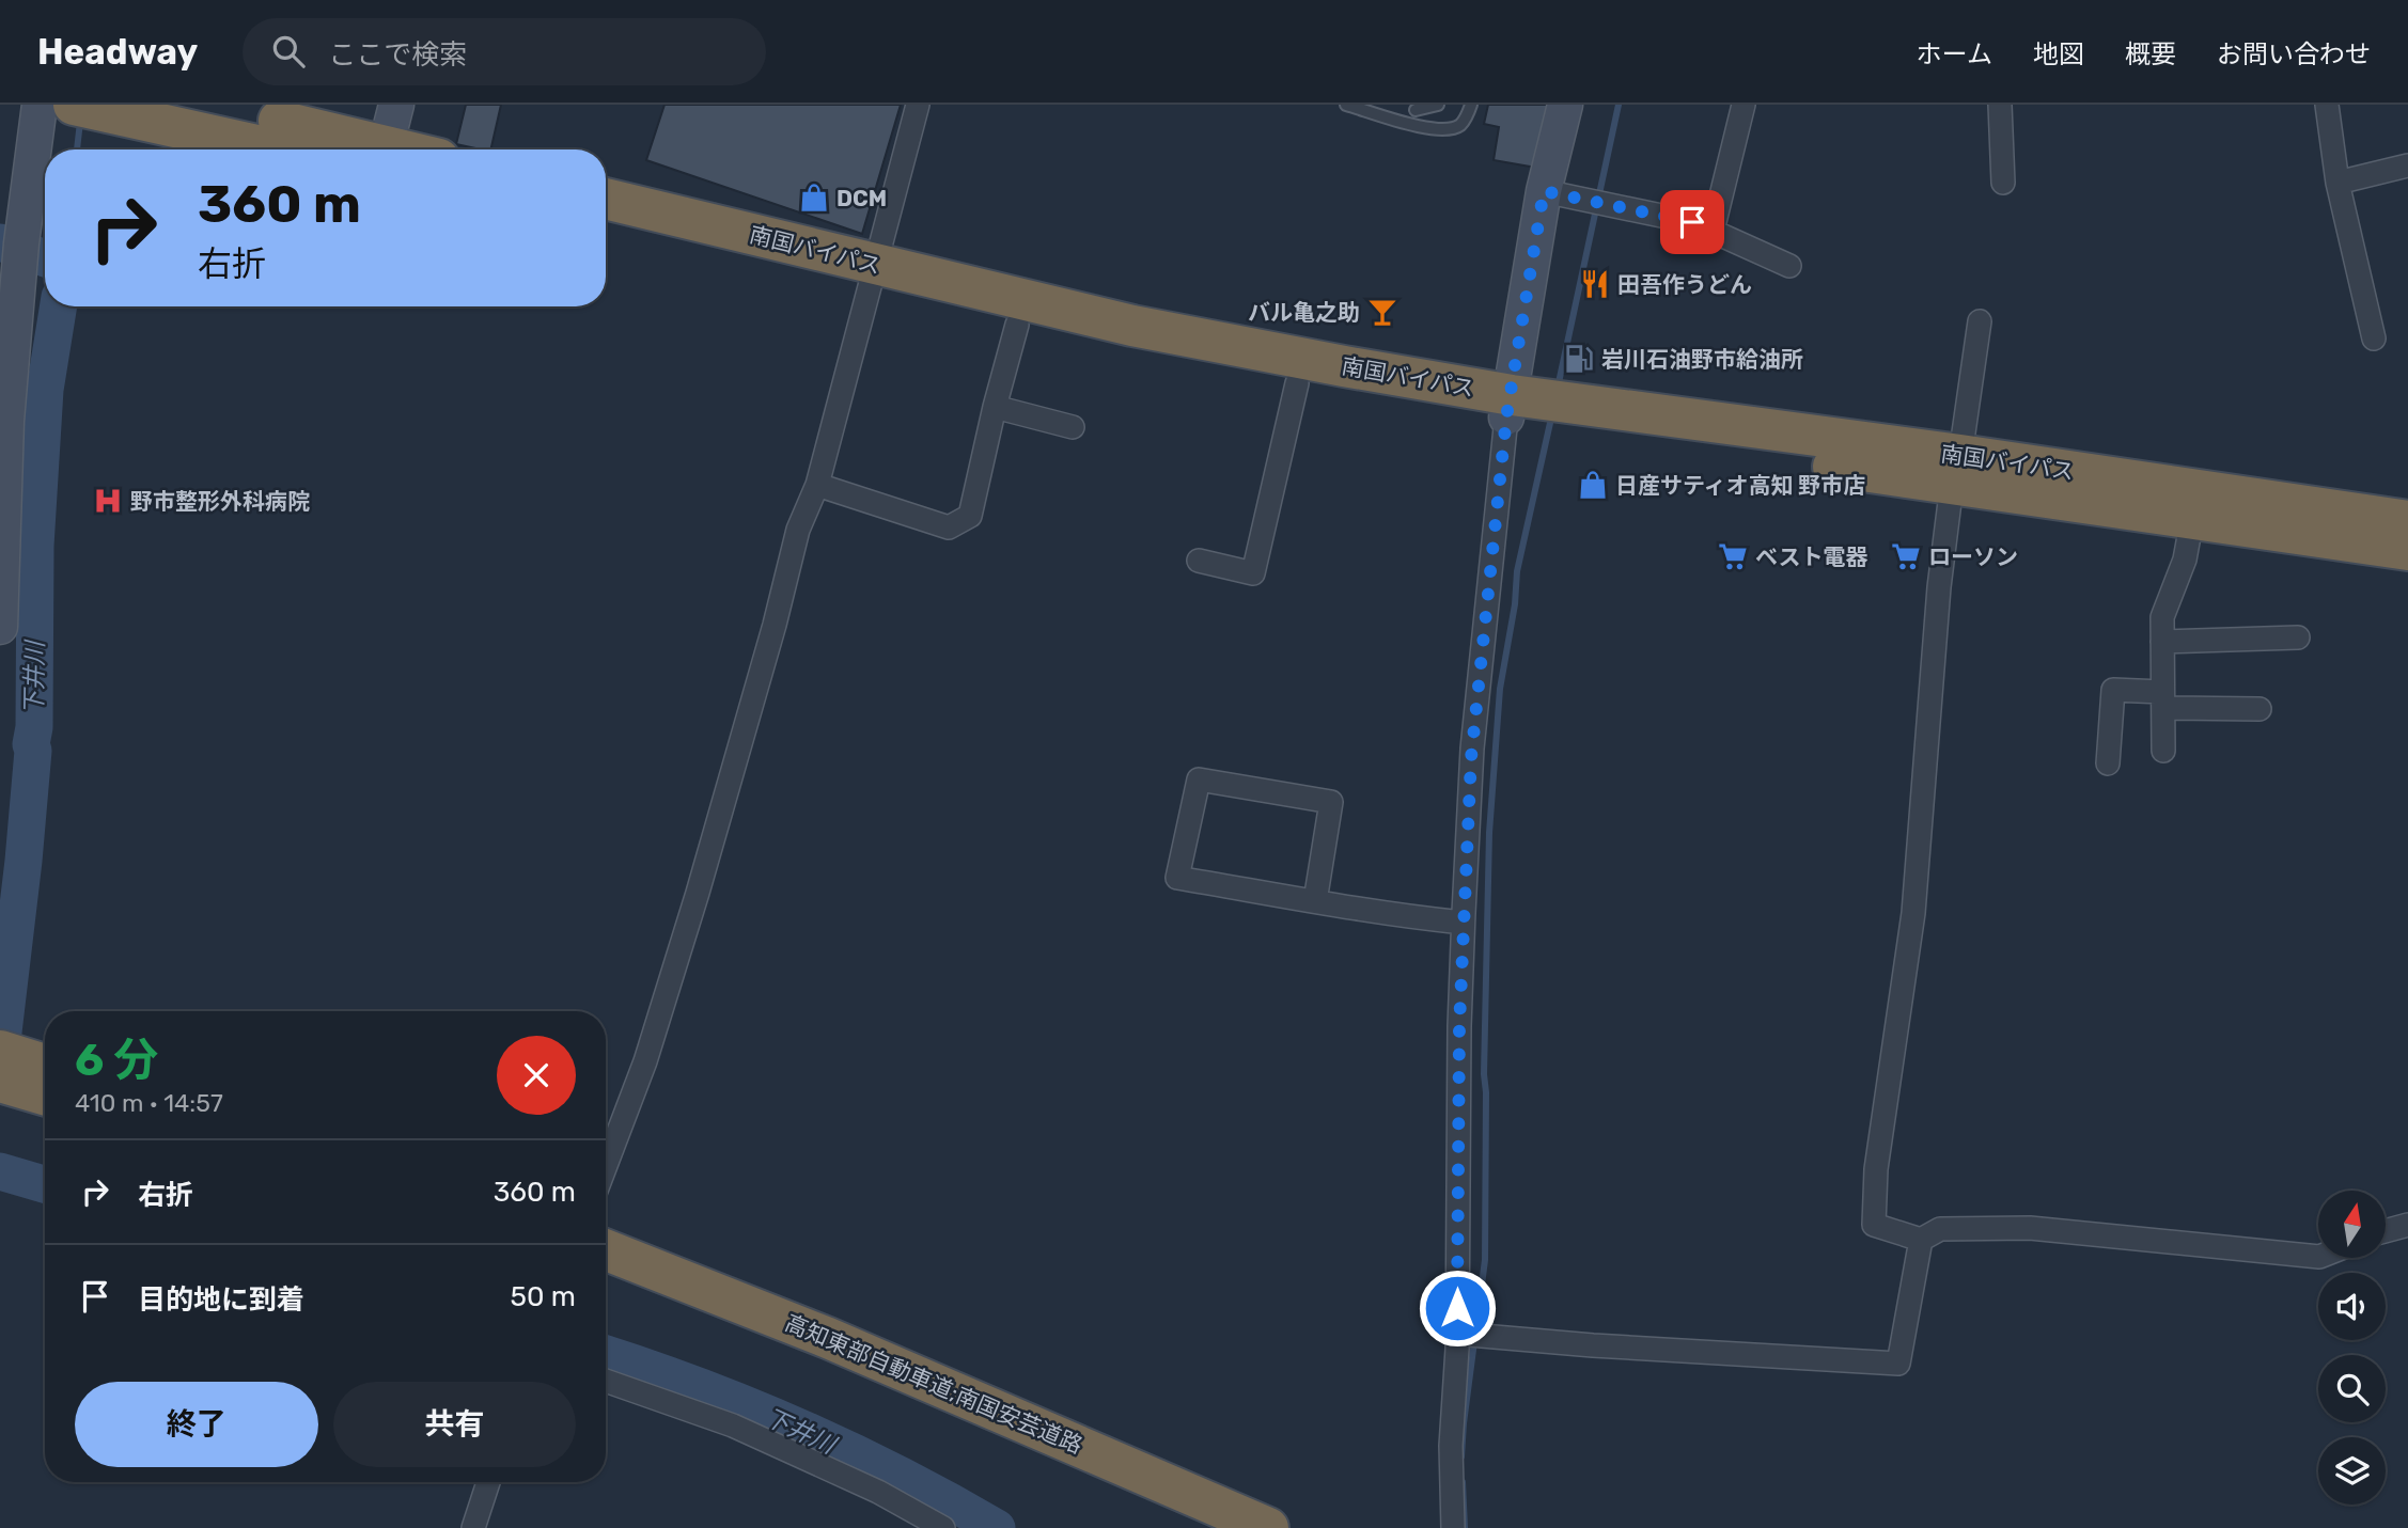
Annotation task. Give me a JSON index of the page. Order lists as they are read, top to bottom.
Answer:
{
  "streets": {
    "highway": ["南国バイパス", "高知東部自動車道;南国安芸道路"]
  },
  "water": ["下井川"],
  "places": {
    "shop": ["DCM", "日産サティオ高知 野市店"],
    "restaurant": ["田吾作うどん"],
    "bar": ["バル亀之助"],
    "fuel station": ["岩川石油野市給油所"],
    "hospital": ["野市整形外科病院"],
    "supermarket": ["ベスト電器", "ローソン"]
  },
  "north": "top",
  "page": {
    "header": "Headway",
    "search": "ここで検索",
    "nav": [
      "ホーム",
      "地図",
      "概要",
      "お問い合わせ"
    ],
    "turn": ["360 m", "右折"],
    "heading": ["6 分", "410 m · 14:57"],
    "list": [
      {
        "name": "右折",
        "value": "360 m"
      },
      {
        "name": "目的地に到着",
        "value": "50 m"
      }
    ],
    "buttons": ["終了", "共有"]
  }
}
